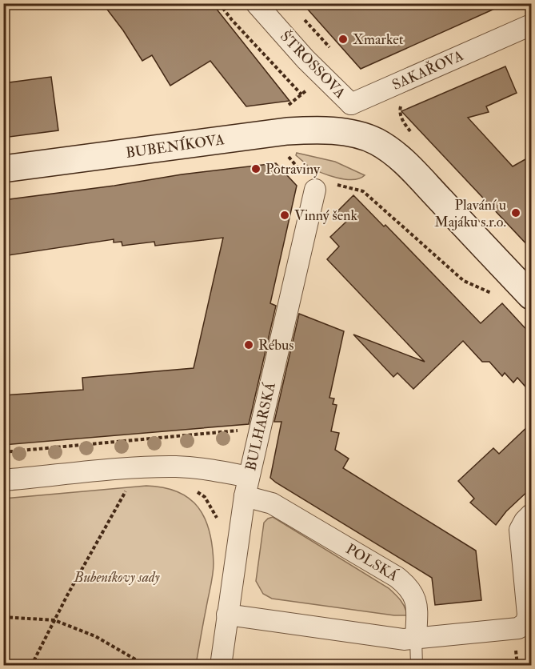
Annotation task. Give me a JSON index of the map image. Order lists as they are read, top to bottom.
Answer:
{
  "streets": {
    "street": [
      "ŠTROSSOVA",
      "SAKAŘOVA",
      "BUBENÍKOVA",
      "BULHARSKÁ",
      "POLSKÁ"
    ]
  },
  "crossings": [
    ["ŠTROSSOVA", "SAKAŘOVA"],
    ["BULHARSKÁ", "POLSKÁ"]
  ],
  "parks": ["Bubeníkovy sady"],
  "places": [
    "Xmarket",
    "Potraviny",
    "Plavání u Majáku s.r.o.",
    "Vinný šenk",
    "Rébus"
  ]
}
